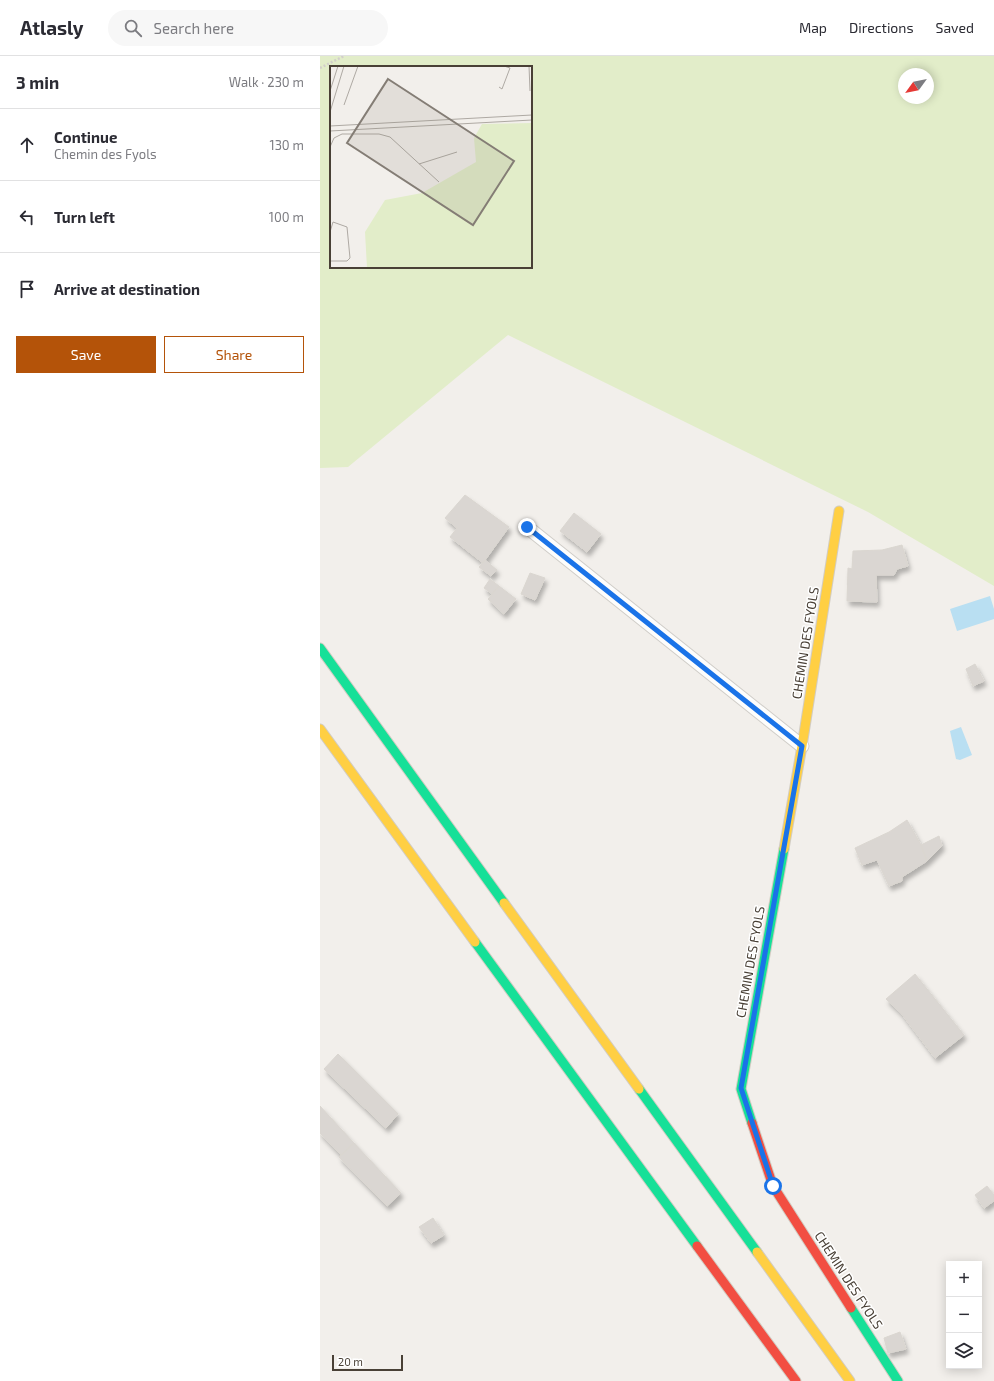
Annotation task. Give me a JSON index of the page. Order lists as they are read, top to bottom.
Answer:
{
  "streets": {
    "main road": ["CHEMIN DES FYOLS"]
  },
  "scale_bar": "20 m",
  "north": "bottom left",
  "page": {
    "header": "Atlasly",
    "search": "Search here",
    "nav": ["Map", "Directions", "Saved"],
    "heading": ["3 min", "Walk · 230 m"],
    "list": [
      ["Continue", "Chemin des Fyols", "130 m"],
      ["Turn left", "100 m"],
      "Arrive at destination"
    ],
    "buttons": ["Save", "Share"],
    "map_buttons": ["+", "−"],
    "scale": "20 m"
  }
}
